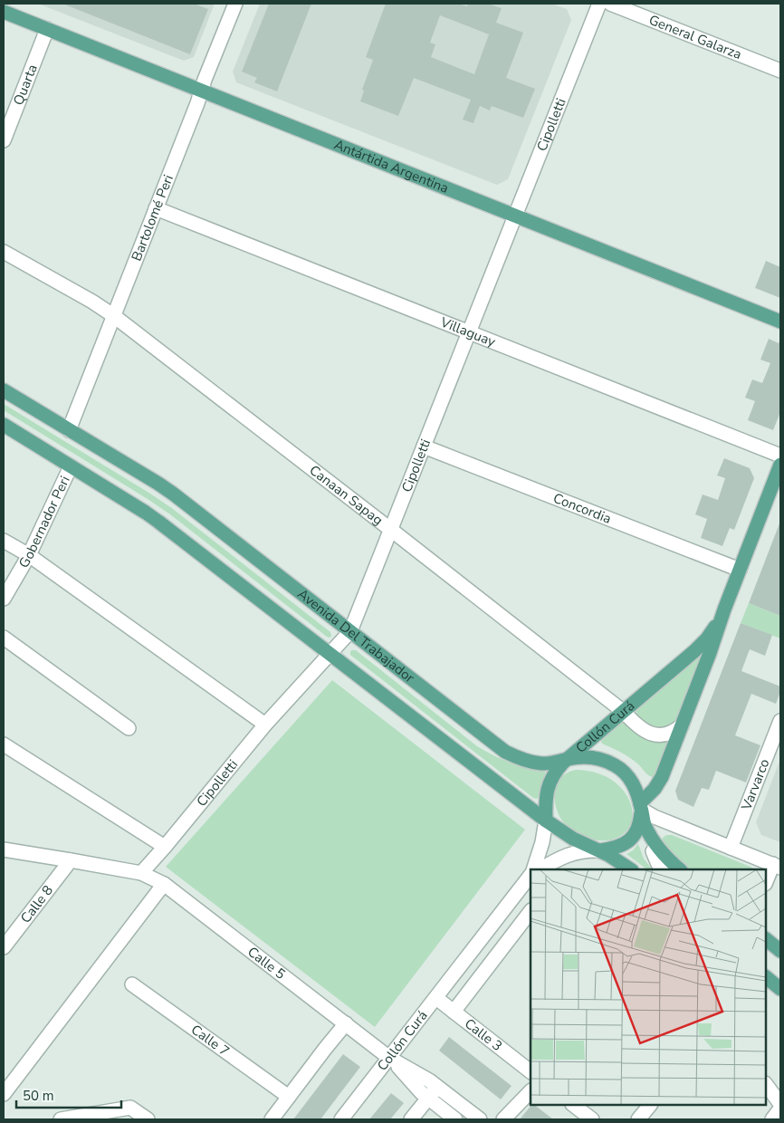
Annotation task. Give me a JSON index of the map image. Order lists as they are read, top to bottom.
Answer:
{
  "streets": {
    "main road": ["Antártida Argentina", "Avenida Del Trabajador", "Collón Curá"],
    "street": [
      "General Galarza",
      "Quarta",
      "Cipolletti",
      "Bartolomé Peri",
      "Villaguay",
      "Canaan Sapag",
      "Concordia",
      "Gobernador Peri",
      "Varvarco",
      "Calle 8",
      "Calle 5",
      "Calle 3",
      "Calle 7"
    ]
  },
  "crossings": [
    ["Quarta", "Antártida Argentina"],
    ["Cipolletti", "Antártida Argentina"],
    ["Cipolletti", "Villaguay"],
    ["Cipolletti", "Canaan Sapag"],
    ["Cipolletti", "Concordia"],
    ["Cipolletti", "Avenida Del Trabajador"],
    ["Cipolletti", "Calle 5"],
    ["Antártida Argentina", "Bartolomé Peri"],
    ["Bartolomé Peri", "Villaguay"],
    ["Bartolomé Peri", "Canaan Sapag"],
    ["Bartolomé Peri", "Avenida Del Trabajador"],
    ["Canaan Sapag", "Collón Curá"],
    ["Concordia", "Collón Curá"],
    ["Avenida Del Trabajador", "Collón Curá"],
    ["Collón Curá", "Calle 5"],
    ["Collón Curá", "Calle 3"],
    ["Calle 8", "Calle 5"]
  ],
  "scale_bar": "50 m"
}
